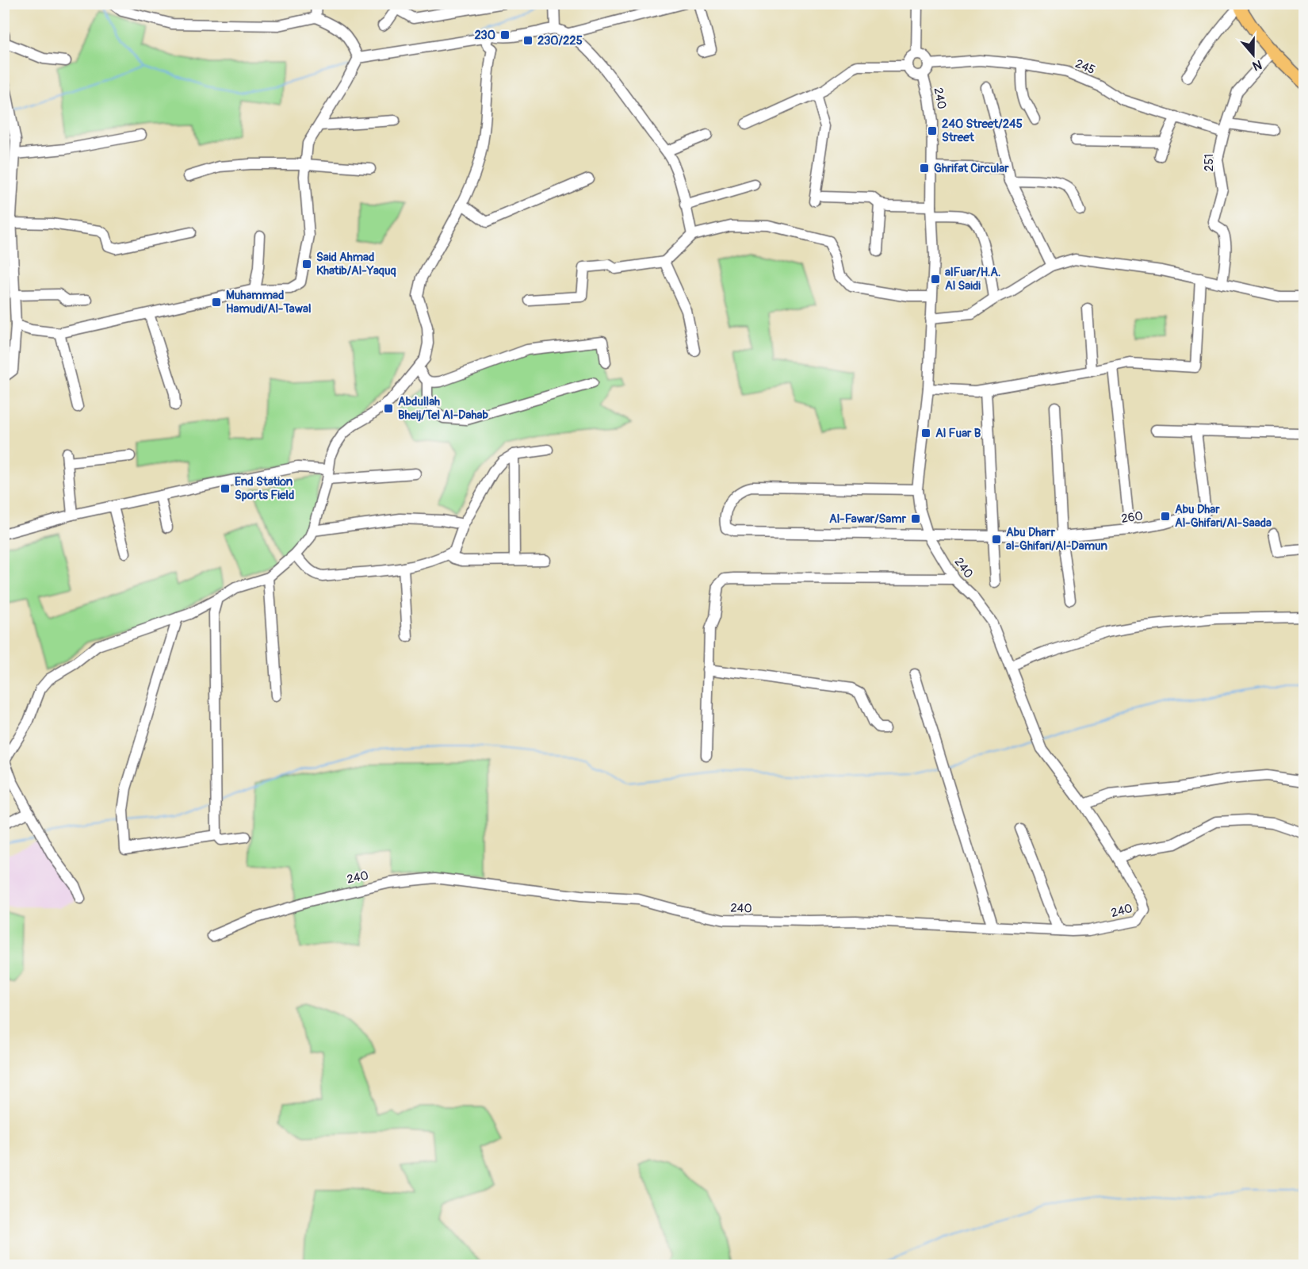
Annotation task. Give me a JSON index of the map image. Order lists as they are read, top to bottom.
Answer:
{
  "streets": {
    "street": [
      "245",
      "240",
      "251",
      "260"
    ]
  },
  "crossings": [
    ["245", "240"],
    ["245", "251"],
    ["240", "260"]
  ],
  "places": {
    "transit": [
      "230",
      "230/225",
      "240 Street/245 Street",
      "Ghrifat Circular",
      "Said Ahmad Khatib/Al-Yaquq",
      "alFuar/H.A. Al Saidi",
      "Muhammad Hamudi/Al-Tawal",
      "Abdullah Bheij/Tel Al-Dahab",
      "Al Fuar B",
      "End Station Sports Field",
      "Abu Dhar Al-Ghifari/Al-Saada",
      "Al-Fawar/Samr",
      "Abu Dharr al-Ghifari/Al-Damun"
    ]
  },
  "north": "bottom"
}
